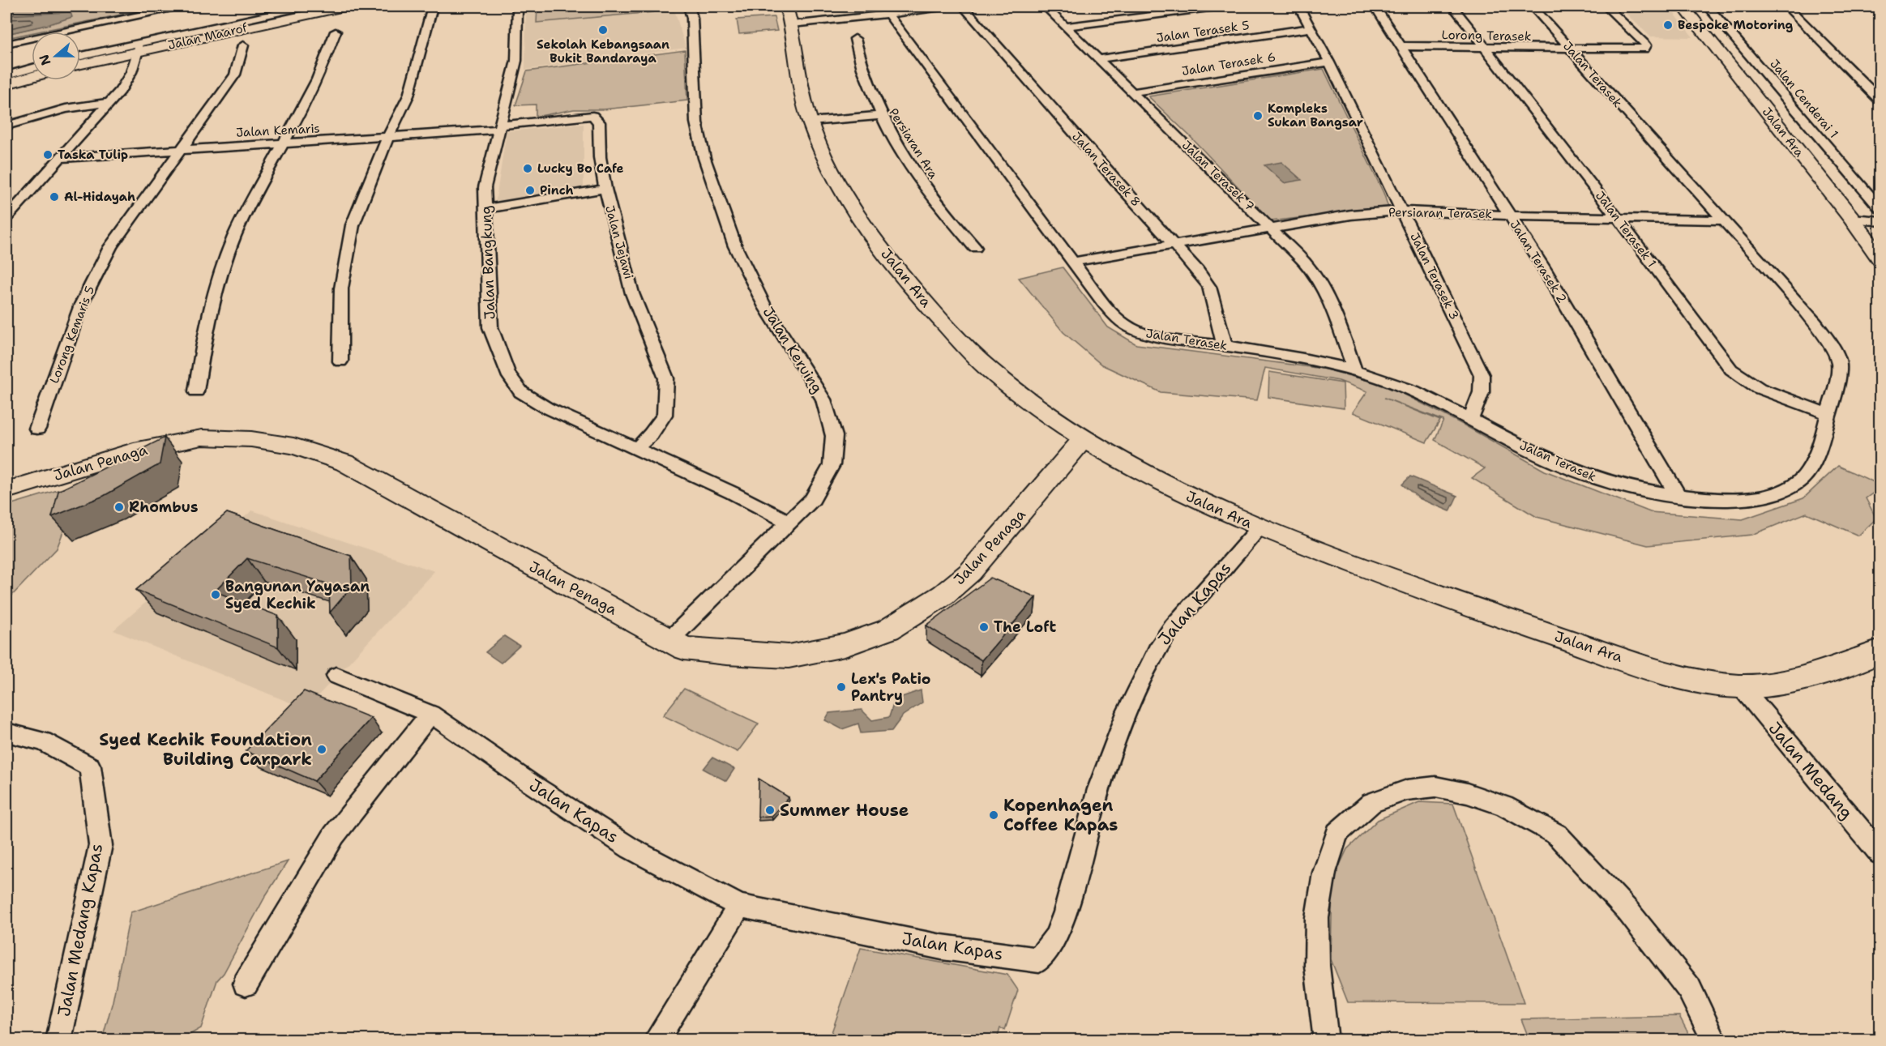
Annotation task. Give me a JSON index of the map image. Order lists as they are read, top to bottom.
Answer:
{
  "streets": {
    "street": [
      "Jalan Terasek 5",
      "Lorong Terasek",
      "Jalan Maarof",
      "Jalan Terasek 6",
      "Jalan Terasek",
      "Jalan Cenderai 1",
      "Jalan Kemaris",
      "Jalan Ara",
      "Persiaran Ara",
      "Jalan Terasek 8",
      "Jalan Terasek 7",
      "Persiaran Terasek",
      "Jalan Terasek 1",
      "Jalan Jejawi",
      "Jalan Terasek 2",
      "Jalan Bangkung",
      "Jalan Terasek 3",
      "Lorong Kemaris 5",
      "Jalan Keruing",
      "Jalan Penaga",
      "Jalan Kapas",
      "Jalan Medang",
      "Jalan Medang Kapas"
    ]
  },
  "crossings": [
    ["Jalan Terasek 5", "Jalan Terasek 7"],
    ["Jalan Terasek 5", "Jalan Terasek 3"],
    ["Lorong Terasek", "Jalan Terasek"],
    ["Lorong Terasek", "Jalan Terasek 1"],
    ["Lorong Terasek", "Jalan Terasek 2"],
    ["Jalan Terasek 6", "Jalan Terasek 7"],
    ["Jalan Terasek 6", "Jalan Terasek 3"],
    ["Jalan Terasek", "Jalan Terasek 8"],
    ["Jalan Terasek", "Jalan Terasek 7"],
    ["Jalan Terasek", "Persiaran Terasek"],
    ["Jalan Terasek", "Jalan Terasek 1"],
    ["Jalan Terasek", "Jalan Terasek 2"],
    ["Jalan Terasek", "Jalan Terasek 3"],
    ["Jalan Kemaris", "Jalan Jejawi"],
    ["Jalan Kemaris", "Jalan Bangkung"],
    ["Jalan Kemaris", "Lorong Kemaris 5"],
    ["Jalan Ara", "Jalan Penaga"],
    ["Jalan Ara", "Jalan Kapas"],
    ["Jalan Ara", "Jalan Medang"],
    ["Jalan Terasek 8", "Persiaran Terasek"],
    ["Jalan Terasek 7", "Persiaran Terasek"],
    ["Persiaran Terasek", "Jalan Terasek 1"],
    ["Persiaran Terasek", "Jalan Terasek 2"],
    ["Persiaran Terasek", "Jalan Terasek 3"],
    ["Jalan Jejawi", "Jalan Bangkung"],
    ["Jalan Bangkung", "Jalan Keruing"],
    ["Jalan Keruing", "Jalan Penaga"]
  ],
  "places": [
    "Bespoke Motoring",
    "Sekolah Kebangsaan Bukit Bandaraya",
    "Kompleks Sukan Bangsar",
    "Taska Tulip",
    "Lucky Bo Cafe",
    "Pinch",
    "Al-Hidayah",
    "Rhombus",
    "Bangunan Yayasan Syed Kechik",
    "The Loft",
    "Lex's Patio Pantry",
    "Syed Kechik Foundation Building Carpark",
    "Summer House",
    "Kopenhagen Coffee Kapas"
  ],
  "north": "left"
}
